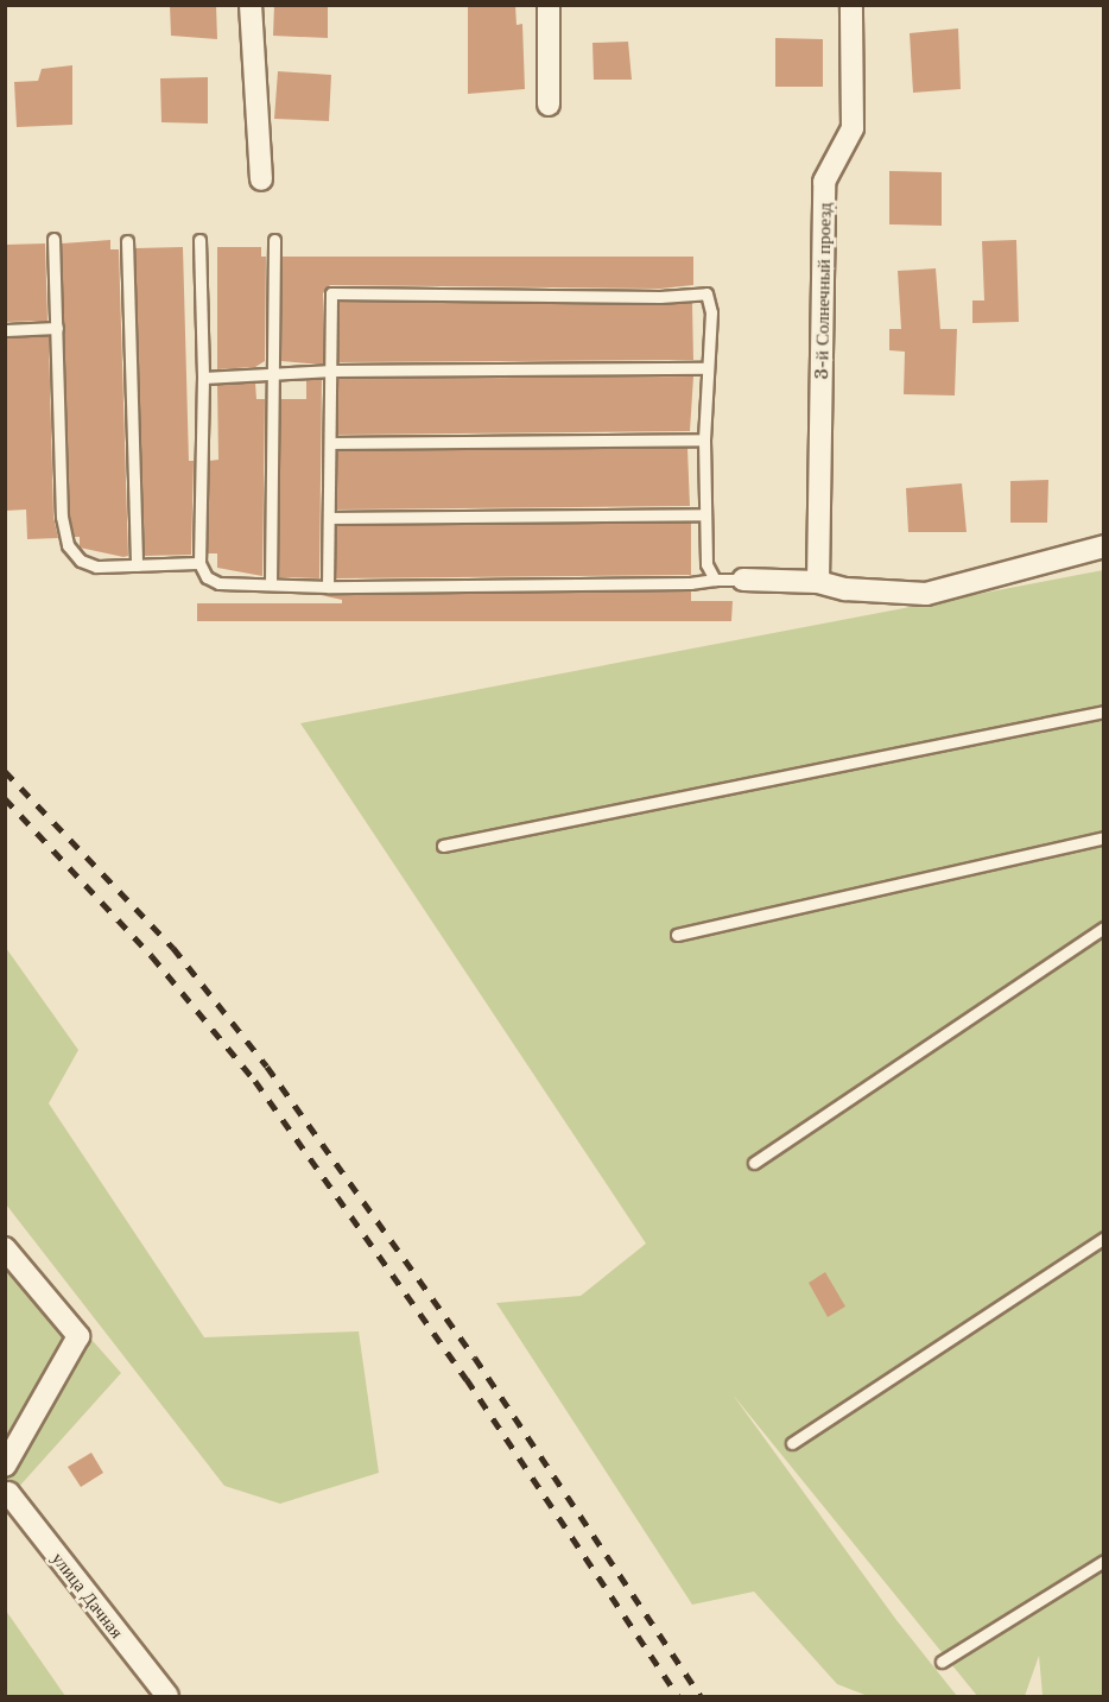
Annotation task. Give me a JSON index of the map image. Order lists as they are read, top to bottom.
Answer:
{
  "streets": {
    "street": ["3-й Солнечный проезд", "улица Дачная"]
  }
}
